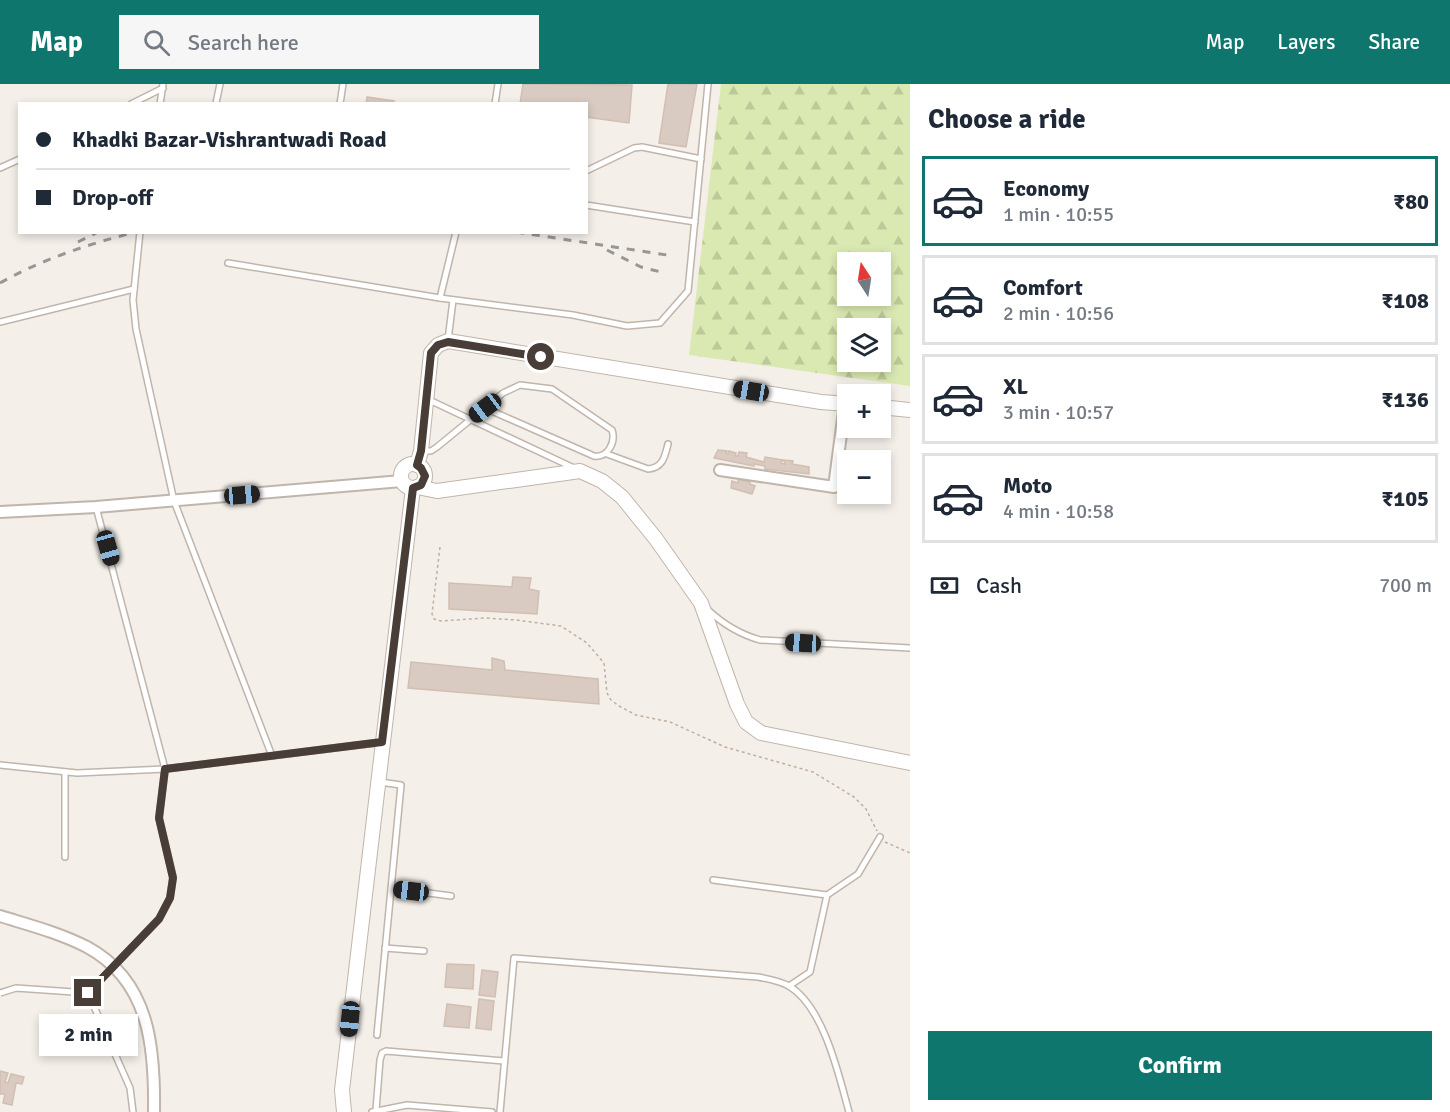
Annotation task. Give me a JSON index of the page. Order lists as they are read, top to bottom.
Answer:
{
  "north": "top",
  "page": {
    "header": "Map",
    "search": "Search here",
    "nav": ["Map", "Layers", "Share"],
    "heading": "Choose a ride",
    "banner": ["Khadki Bazar-Vishrantwadi Road", "Drop-off"],
    "list": [
      {
        "name": "Economy",
        "note": "1 min · 10:55",
        "value": "₹80"
      },
      {
        "name": "Comfort",
        "note": "2 min · 10:56",
        "value": "₹108"
      },
      {
        "name": "XL",
        "note": "3 min · 10:57",
        "value": "₹136"
      },
      {
        "name": "Moto",
        "note": "4 min · 10:58",
        "value": "₹105"
      }
    ],
    "map_buttons": ["+", "−"],
    "pay": ["Cash", "700 m"],
    "bubble": "2 min",
    "buttons": "Confirm"
  }
}
